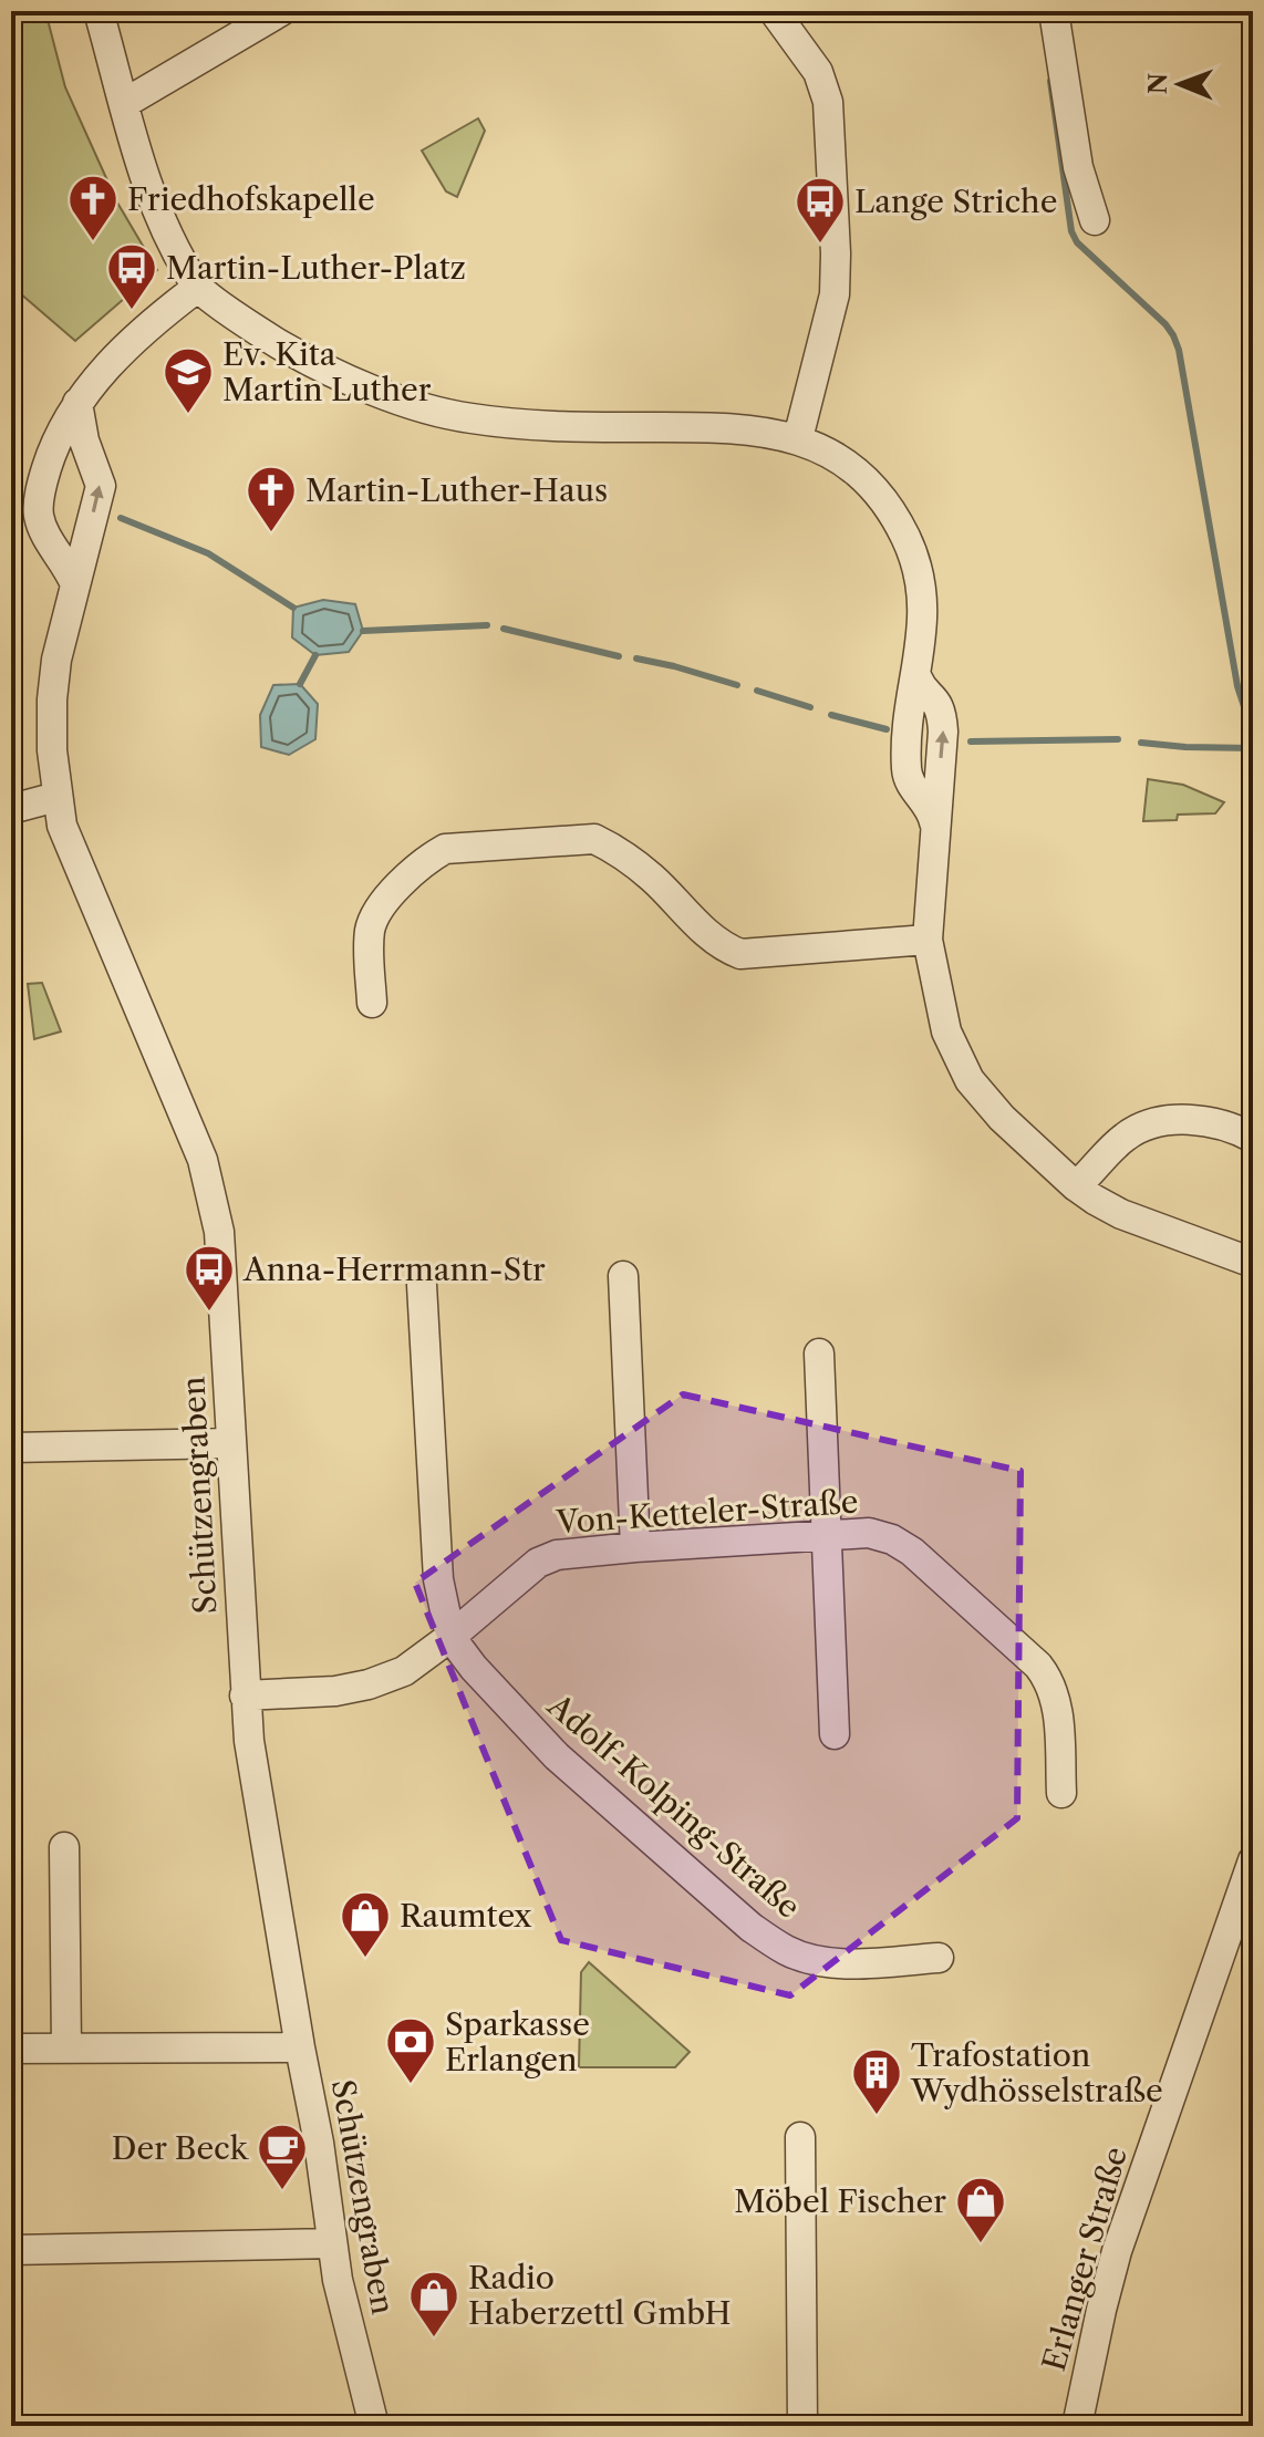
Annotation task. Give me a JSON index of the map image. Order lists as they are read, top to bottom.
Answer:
{
  "streets": {
    "street": [
      "Schützengraben",
      "Von-Ketteler-Straße",
      "Adolf-Kolping-Straße",
      "Erlanger Straße"
    ]
  },
  "crossings": [
    ["Schützengraben", "Von-Ketteler-Straße"],
    ["Von-Ketteler-Straße", "Adolf-Kolping-Straße"]
  ],
  "places": {
    "church": ["Friedhofskapelle", "Martin-Luther-Haus"],
    "bus stop": ["Lange Striche", "Martin-Luther-Platz", "Anna-Herrmann-Str"],
    "school or university": ["Ev. Kita Martin Luther"],
    "shop": ["Raumtex", "Möbel Fischer", "Radio Haberzettl GmbH"],
    "bank": ["Sparkasse Erlangen"],
    "building": ["Trafostation Wydhösselstraße"],
    "cafe": ["Der Beck"]
  },
  "north": "left"
}
